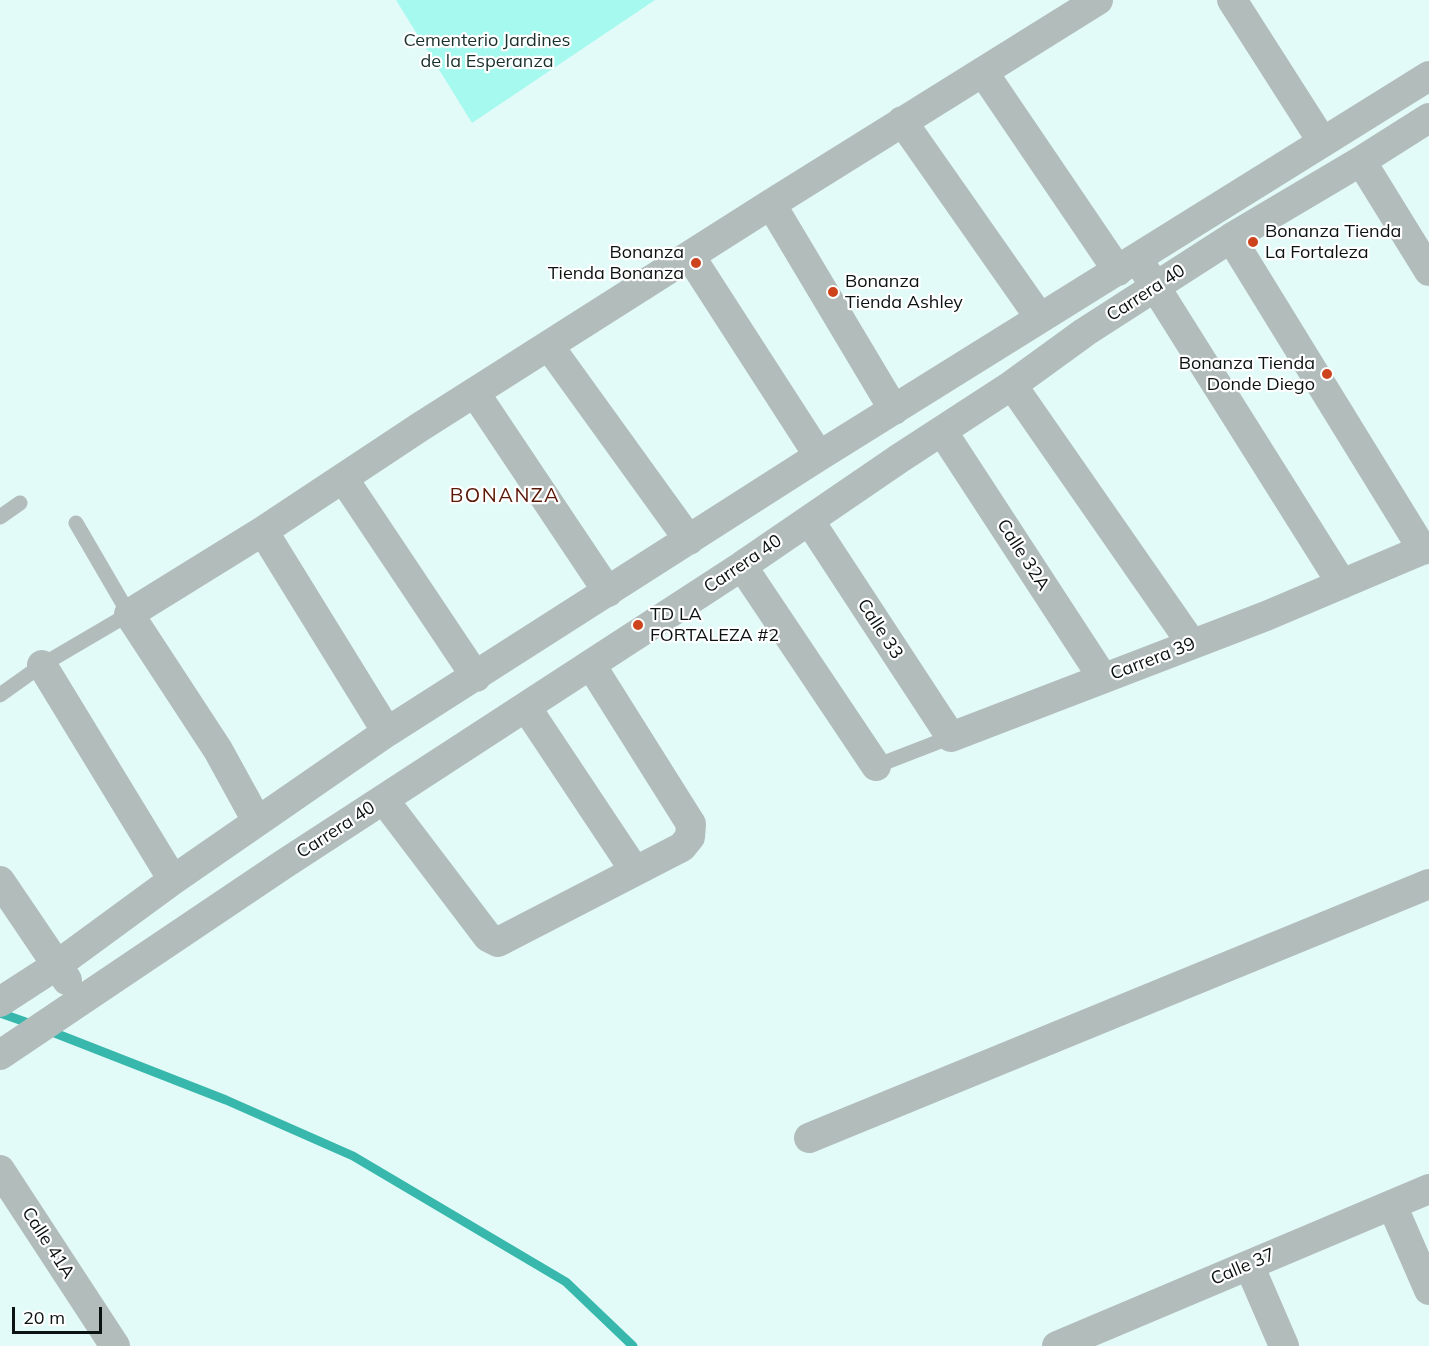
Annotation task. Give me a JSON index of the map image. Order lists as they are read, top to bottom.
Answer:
{
  "streets": {
    "street": [
      "Carrera 40",
      "Calle 32A",
      "Calle 33",
      "Carrera 39",
      "Calle 41A",
      "Calle 37"
    ]
  },
  "crossings": [
    ["Carrera 40", "Calle 32A"],
    ["Carrera 40", "Calle 33"],
    ["Calle 32A", "Carrera 39"],
    ["Calle 33", "Carrera 39"]
  ],
  "districts": ["BONANZA"],
  "parks": ["Cementerio Jardines de la Esperanza"],
  "places": [
    "Bonanza Tienda La Fortaleza",
    "Bonanza Tienda Bonanza",
    "Bonanza Tienda Ashley",
    "Bonanza Tienda Donde Diego",
    "TD LA FORTALEZA #2"
  ],
  "scale_bar": "20 m"
}
